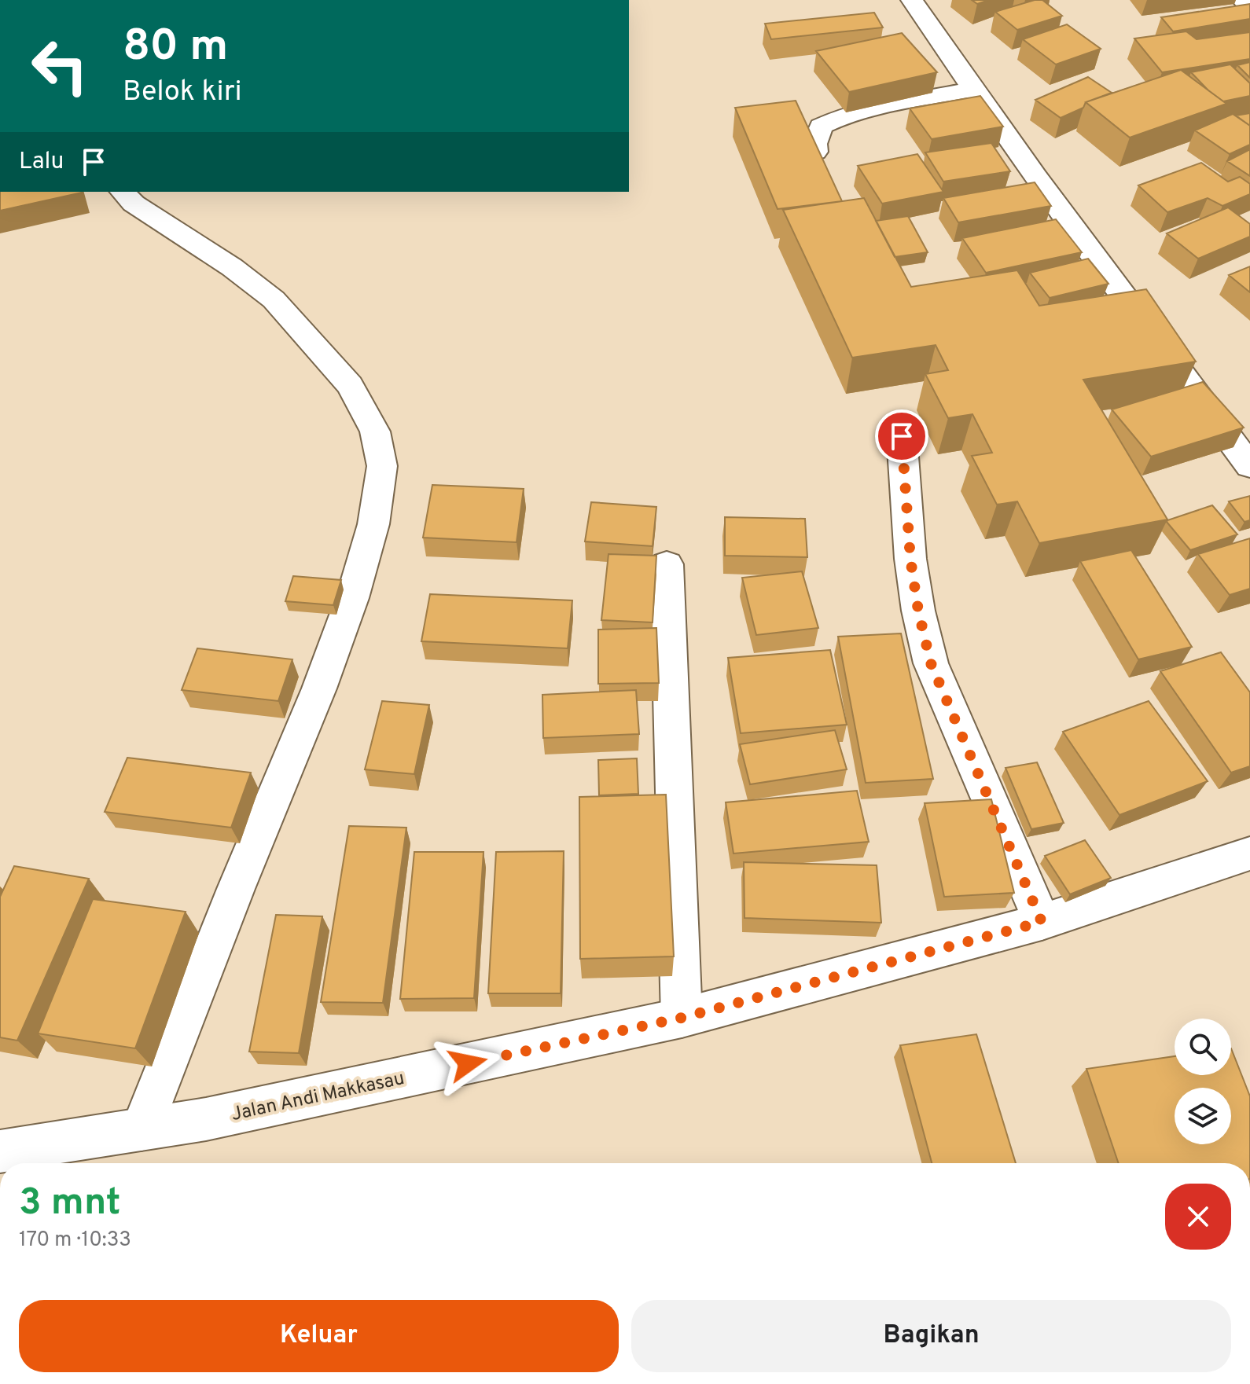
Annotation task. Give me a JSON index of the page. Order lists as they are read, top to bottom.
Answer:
{
  "streets": {
    "street": ["Jalan Andi Makkasau"]
  },
  "page": {
    "turn": ["80 m", "Belok kiri"],
    "then": "Lalu",
    "heading": ["3 mnt", "170 m · 10:33"],
    "buttons": ["Keluar", "Bagikan"]
  }
}
